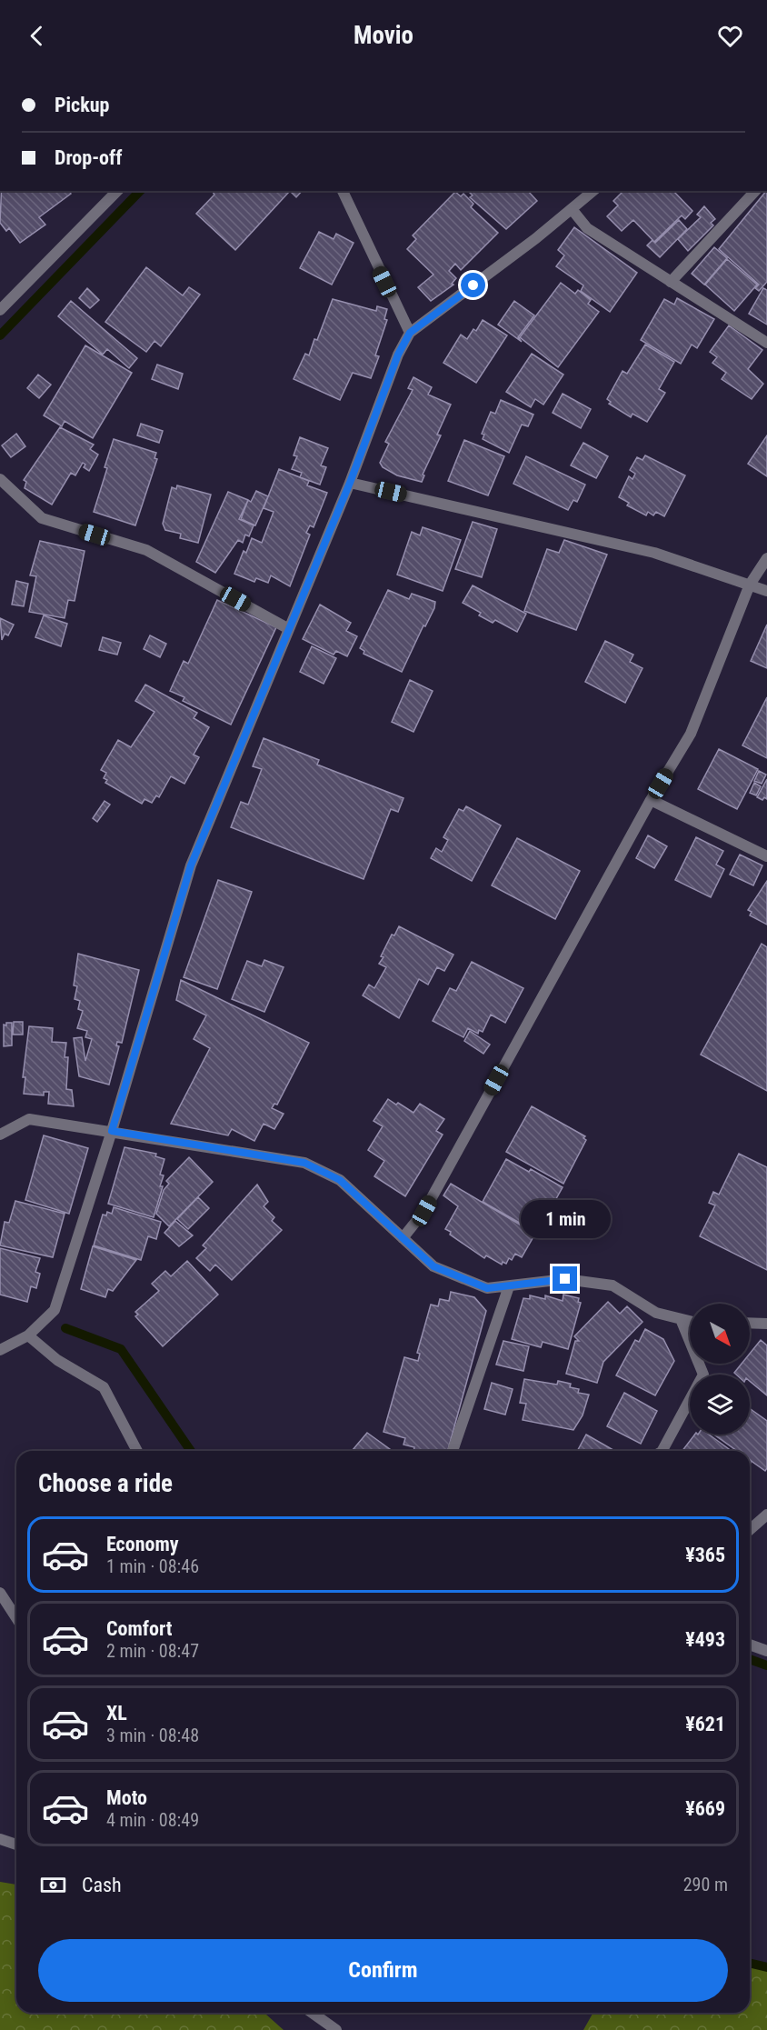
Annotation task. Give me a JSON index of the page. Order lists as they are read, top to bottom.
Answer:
{
  "north": "bottom right",
  "page": {
    "header": "Movio",
    "banner": ["Pickup", "Drop-off"],
    "bubble": "1 min",
    "heading": "Choose a ride",
    "list": [
      {
        "name": "Economy",
        "note": "1 min · 08:46",
        "value": "¥365"
      },
      {
        "name": "Comfort",
        "note": "2 min · 08:47",
        "value": "¥493"
      },
      {
        "name": "XL",
        "note": "3 min · 08:48",
        "value": "¥621"
      },
      {
        "name": "Moto",
        "note": "4 min · 08:49",
        "value": "¥669"
      }
    ],
    "pay": ["Cash", "290 m"],
    "buttons": "Confirm"
  }
}
